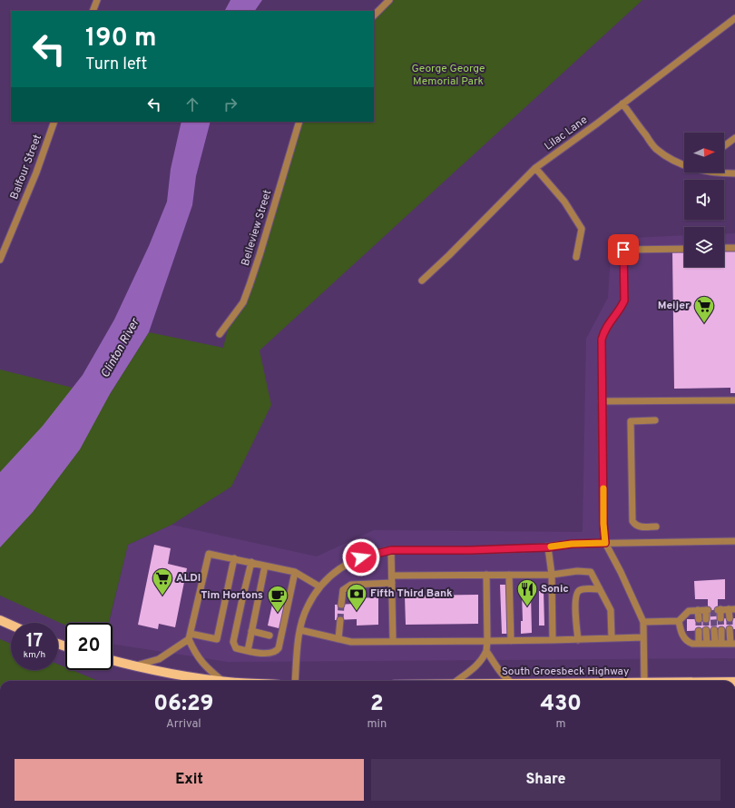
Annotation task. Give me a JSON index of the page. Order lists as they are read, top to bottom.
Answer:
{
  "streets": {
    "street": ["Lilac Lane", "Balfour Street", "Belleview Street"]
  },
  "water": ["Clinton River"],
  "parks": ["George George Memorial Park"],
  "places": {
    "supermarket": ["Meijer", "ALDI"],
    "restaurant": ["Sonic"],
    "bank": ["Fifth Third Bank"],
    "cafe": ["Tim Hortons"]
  },
  "north": "right",
  "page": {
    "turn": ["190 m", "Turn left"],
    "speed": "17 km/h",
    "limit": "20",
    "eta": [
      "06:29",
      "Arrival",
      "2",
      "min",
      "430",
      "m"
    ],
    "buttons": ["Exit", "Share"]
  }
}
